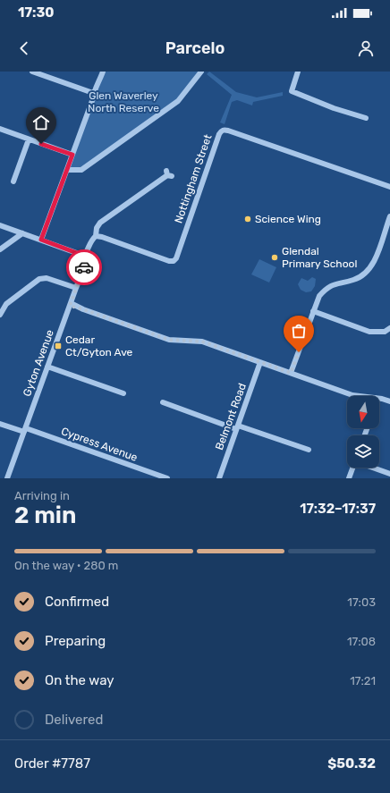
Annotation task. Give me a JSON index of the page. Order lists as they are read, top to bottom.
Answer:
{
  "streets": {
    "street": [
      "Nottingham Street",
      "Gyton Avenue",
      "Belmont Road",
      "Cypress Avenue"
    ]
  },
  "crossings": [
    ["Gyton Avenue", "Cypress Avenue"]
  ],
  "parks": ["Glen Waverley North Reserve"],
  "places": {
    "other": ["Science Wing", "Glendal Primary School"],
    "transit": ["Cedar Ct/Gyton Ave"]
  },
  "north": "bottom",
  "page": {
    "status": "17:30",
    "header": "Parcelo",
    "heading": ["2 min", "Arriving in", "17:32–17:37"],
    "panel": ["Order #7787", "$50.32"],
    "bar": "On the way · 280 m",
    "list": [
      ["Confirmed", "17:03"],
      ["Preparing", "17:08"],
      ["On the way", "17:21"],
      "Delivered"
    ]
  }
}
